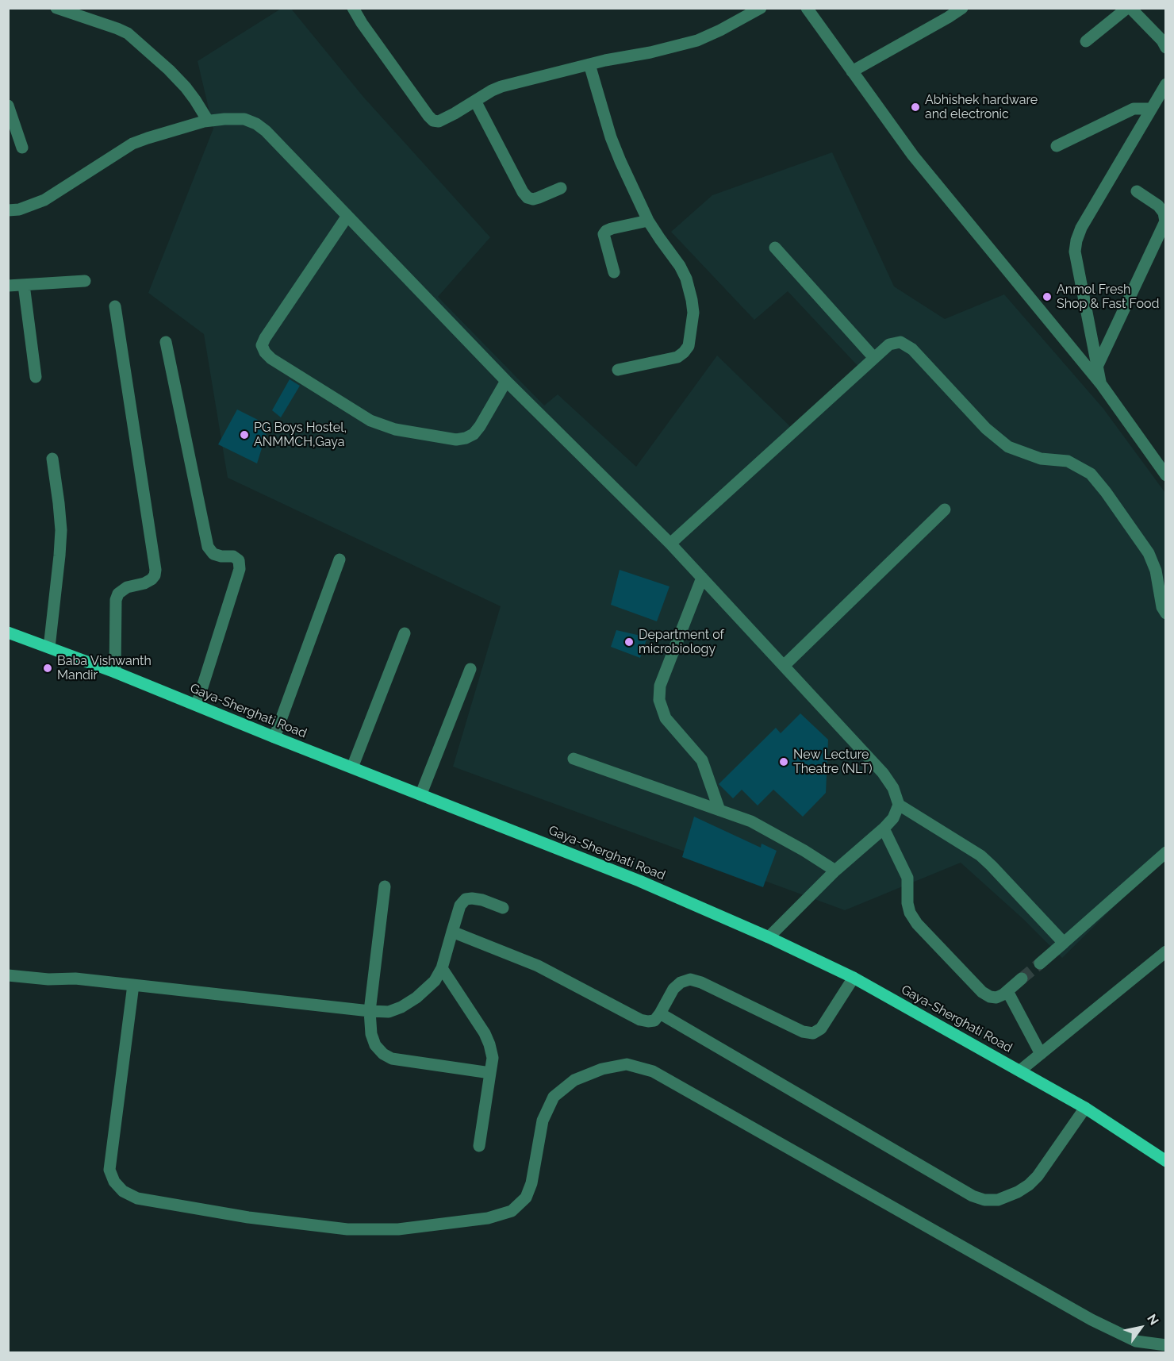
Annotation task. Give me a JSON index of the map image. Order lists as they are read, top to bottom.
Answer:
{
  "streets": {
    "main road": ["Gaya-Sherghati Road"]
  },
  "places": [
    "Abhishek hardware and electronic",
    "Anmol Fresh Shop & Fast Food",
    "PG Boys Hostel, ANMMCH,Gaya",
    "Department of microbiology",
    "Baba Vishwanth Mandir",
    "New Lecture Theatre (NLT)"
  ],
  "north": "top right"
}
